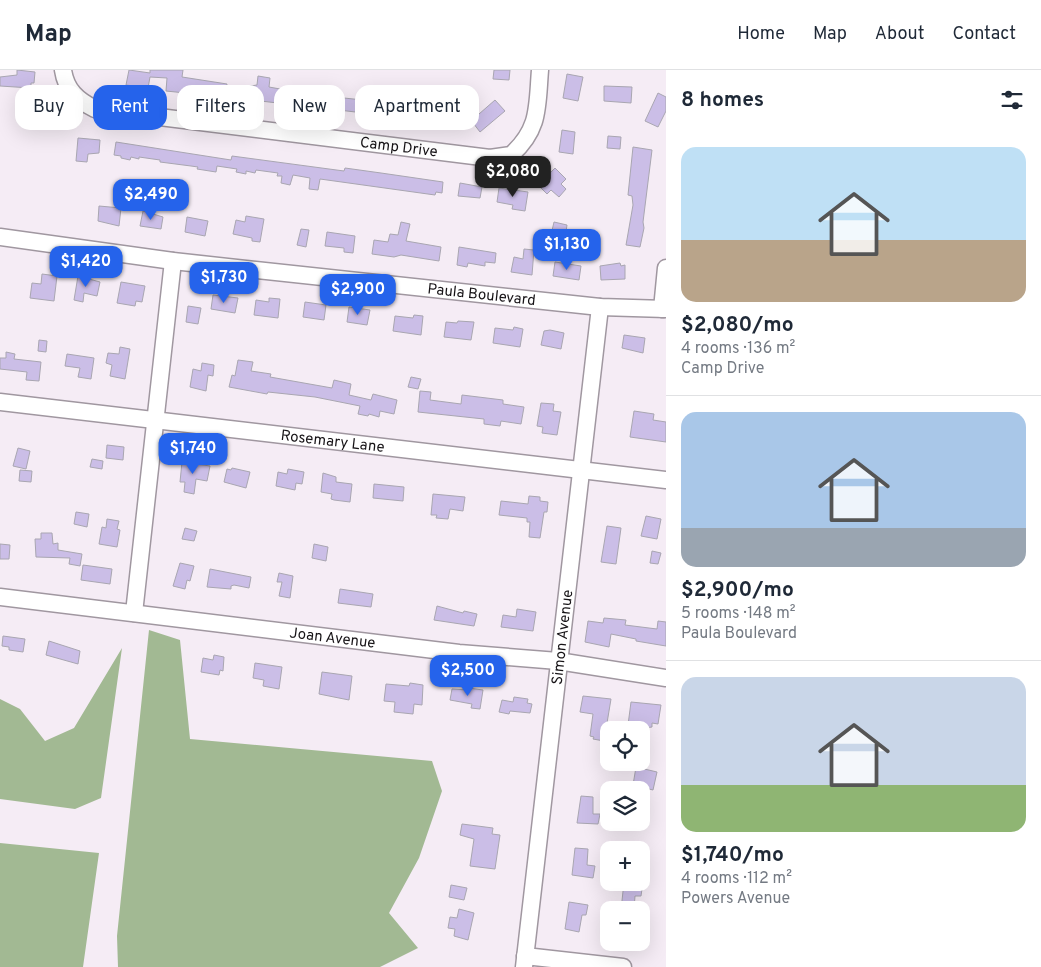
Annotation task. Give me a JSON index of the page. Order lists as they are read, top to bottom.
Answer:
{
  "streets": {
    "street": [
      "Camp Drive",
      "Paula Boulevard",
      "Rosemary Lane",
      "Joan Avenue",
      "Simon Avenue"
    ]
  },
  "crossings": [
    ["Paula Boulevard", "Simon Avenue"],
    ["Rosemary Lane", "Simon Avenue"],
    ["Joan Avenue", "Simon Avenue"]
  ],
  "page": {
    "header": "Map",
    "nav": [
      "Home",
      "Map",
      "About",
      "Contact"
    ],
    "heading": "8 homes",
    "chip": [
      "Buy",
      "Rent",
      "Filters",
      "New",
      "Apartment"
    ],
    "list": [
      {
        "name": "$2,080/mo",
        "note": "4 rooms · 136 m² · Camp Drive"
      },
      {
        "name": "$2,900/mo",
        "note": "5 rooms · 148 m² · Paula Boulevard"
      },
      {
        "name": "$1,740/mo",
        "note": "4 rooms · 112 m² · Powers Avenue"
      }
    ],
    "price": [
      "$2,080",
      "$2,490",
      "$1,130",
      "$1,420",
      "$1,730",
      "$2,900",
      "$1,740",
      "$2,500"
    ],
    "map_buttons": ["+", "−"]
  }
}
